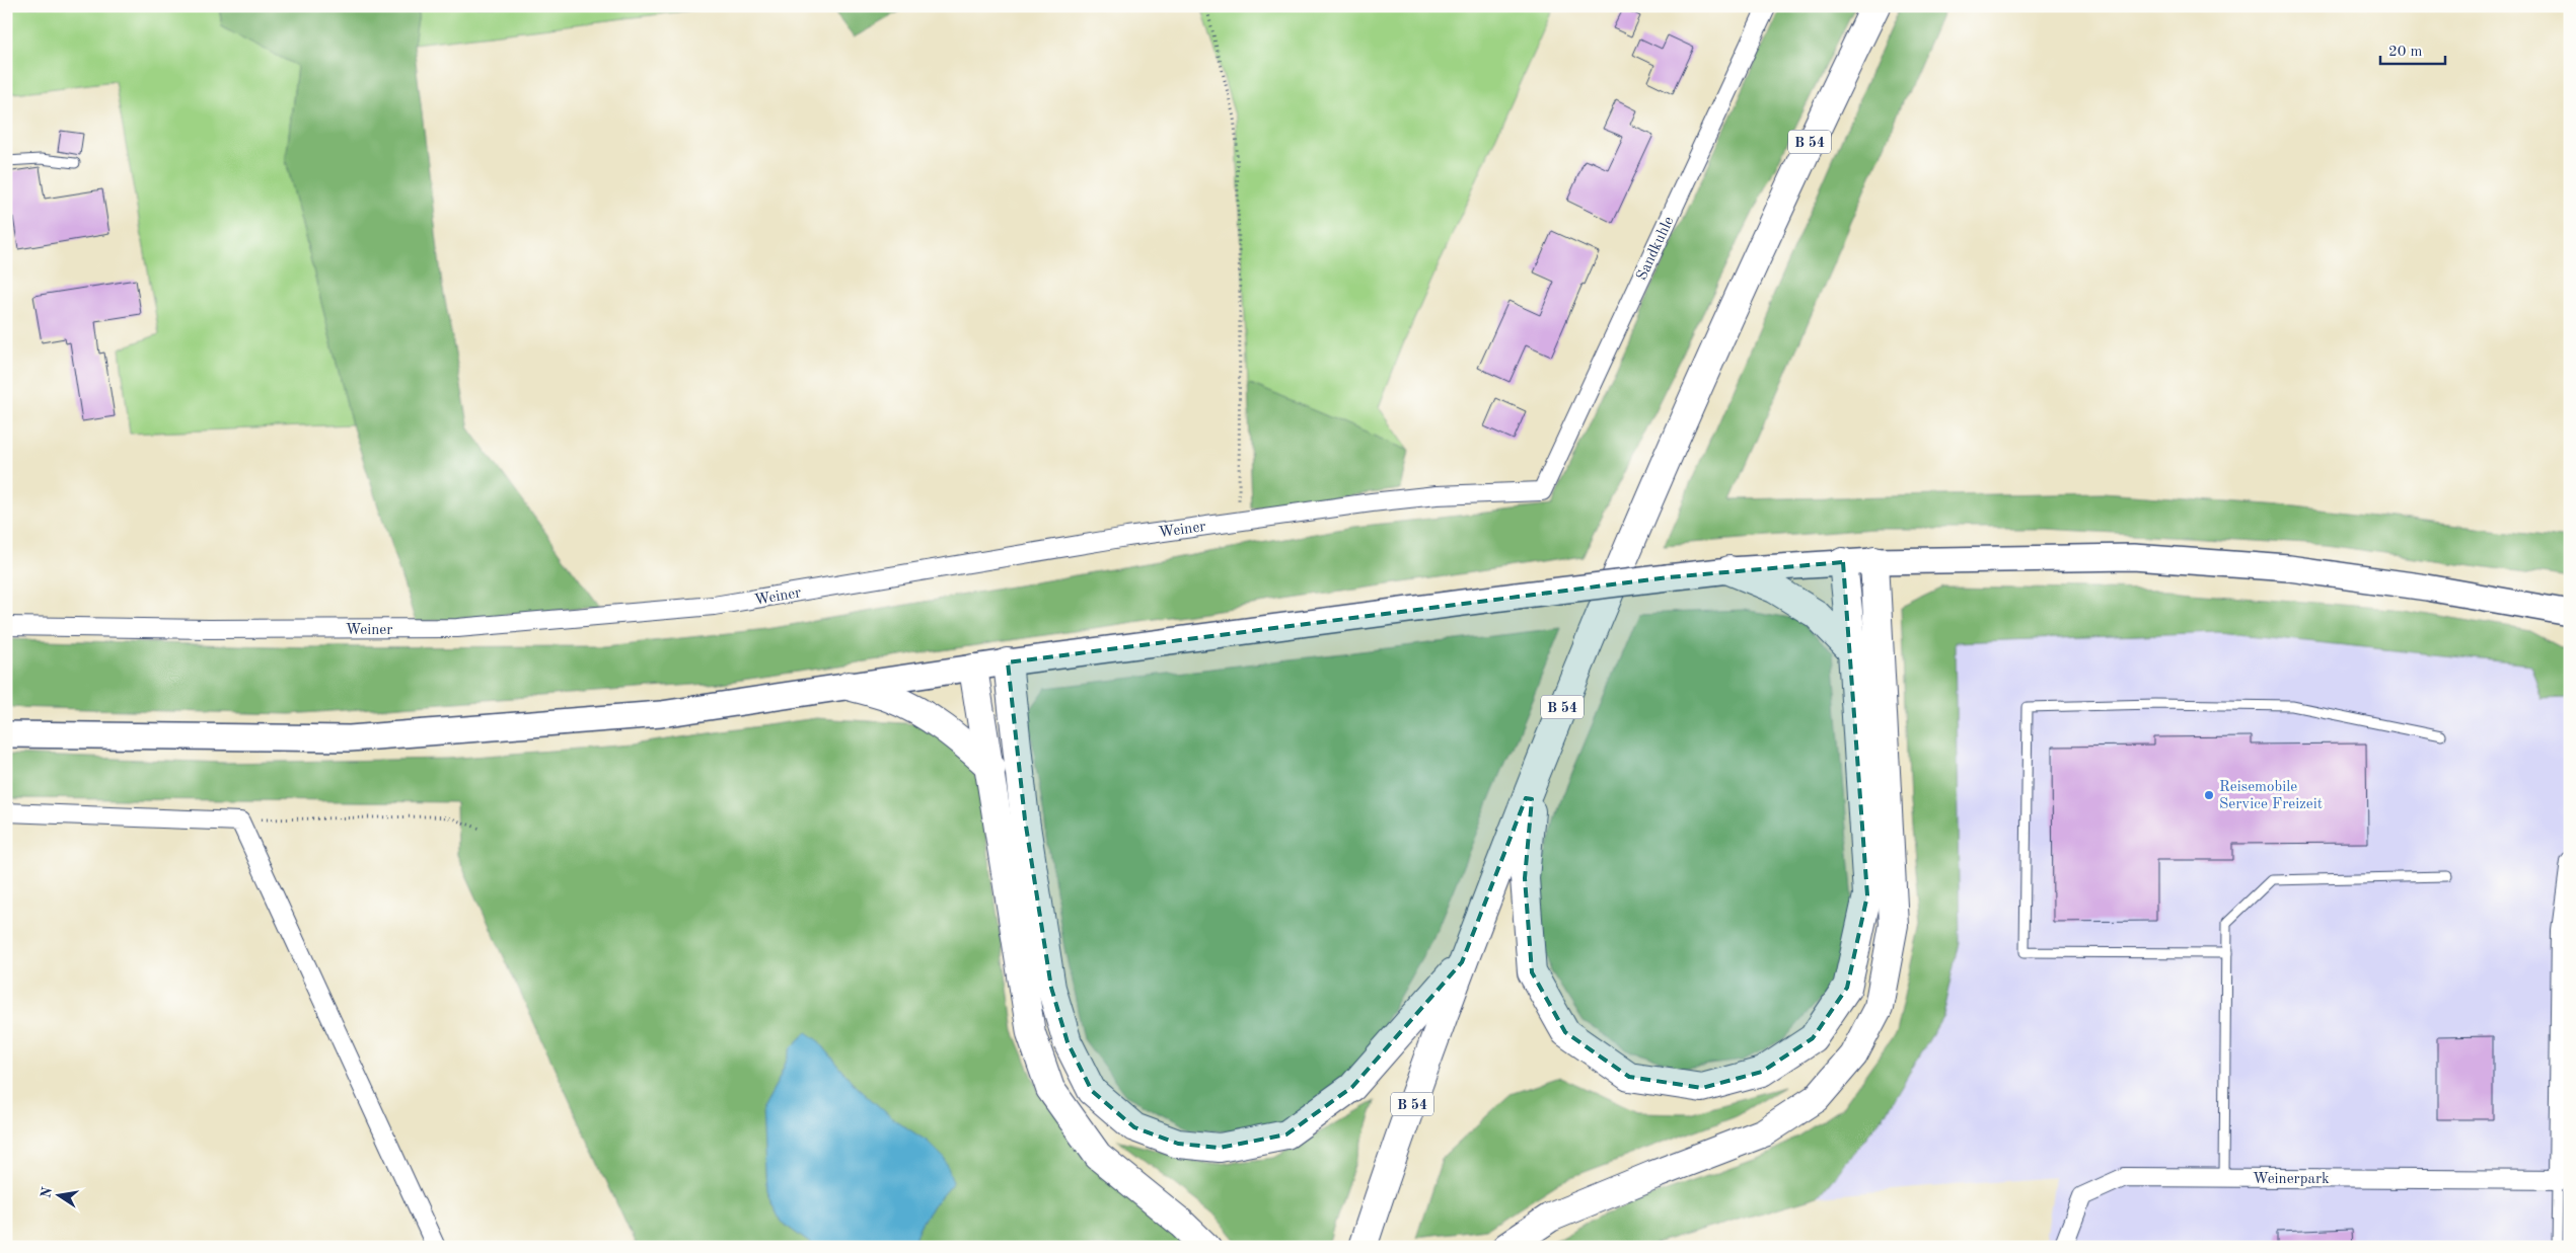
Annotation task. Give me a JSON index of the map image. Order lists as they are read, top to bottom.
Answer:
{
  "streets": {
    "highway": ["B 54"],
    "street": ["Sandkuhle", "Weiner", "Weinerpark"]
  },
  "crossings": [
    ["Sandkuhle", "Weiner"]
  ],
  "places": ["Reisemobile Service Freizeit"],
  "scale_bar": "20 m",
  "north": "left"
}
